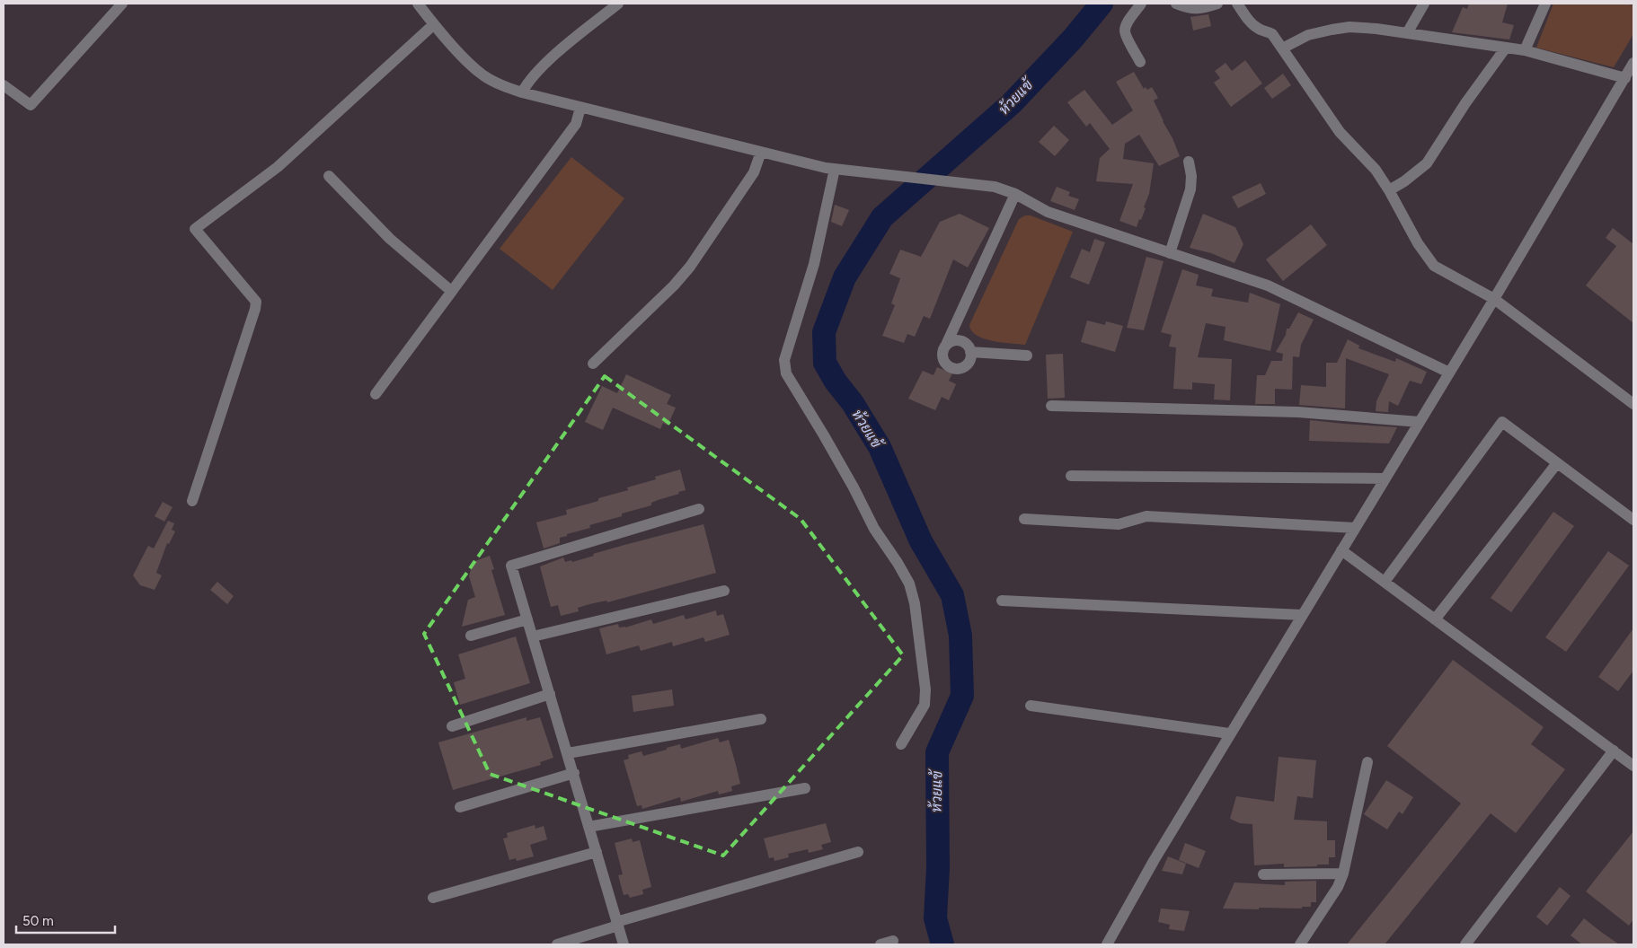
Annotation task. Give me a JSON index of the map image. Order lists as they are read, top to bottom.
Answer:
{
  "water": ["ห้วยแข้"],
  "scale_bar": "50 m"
}
